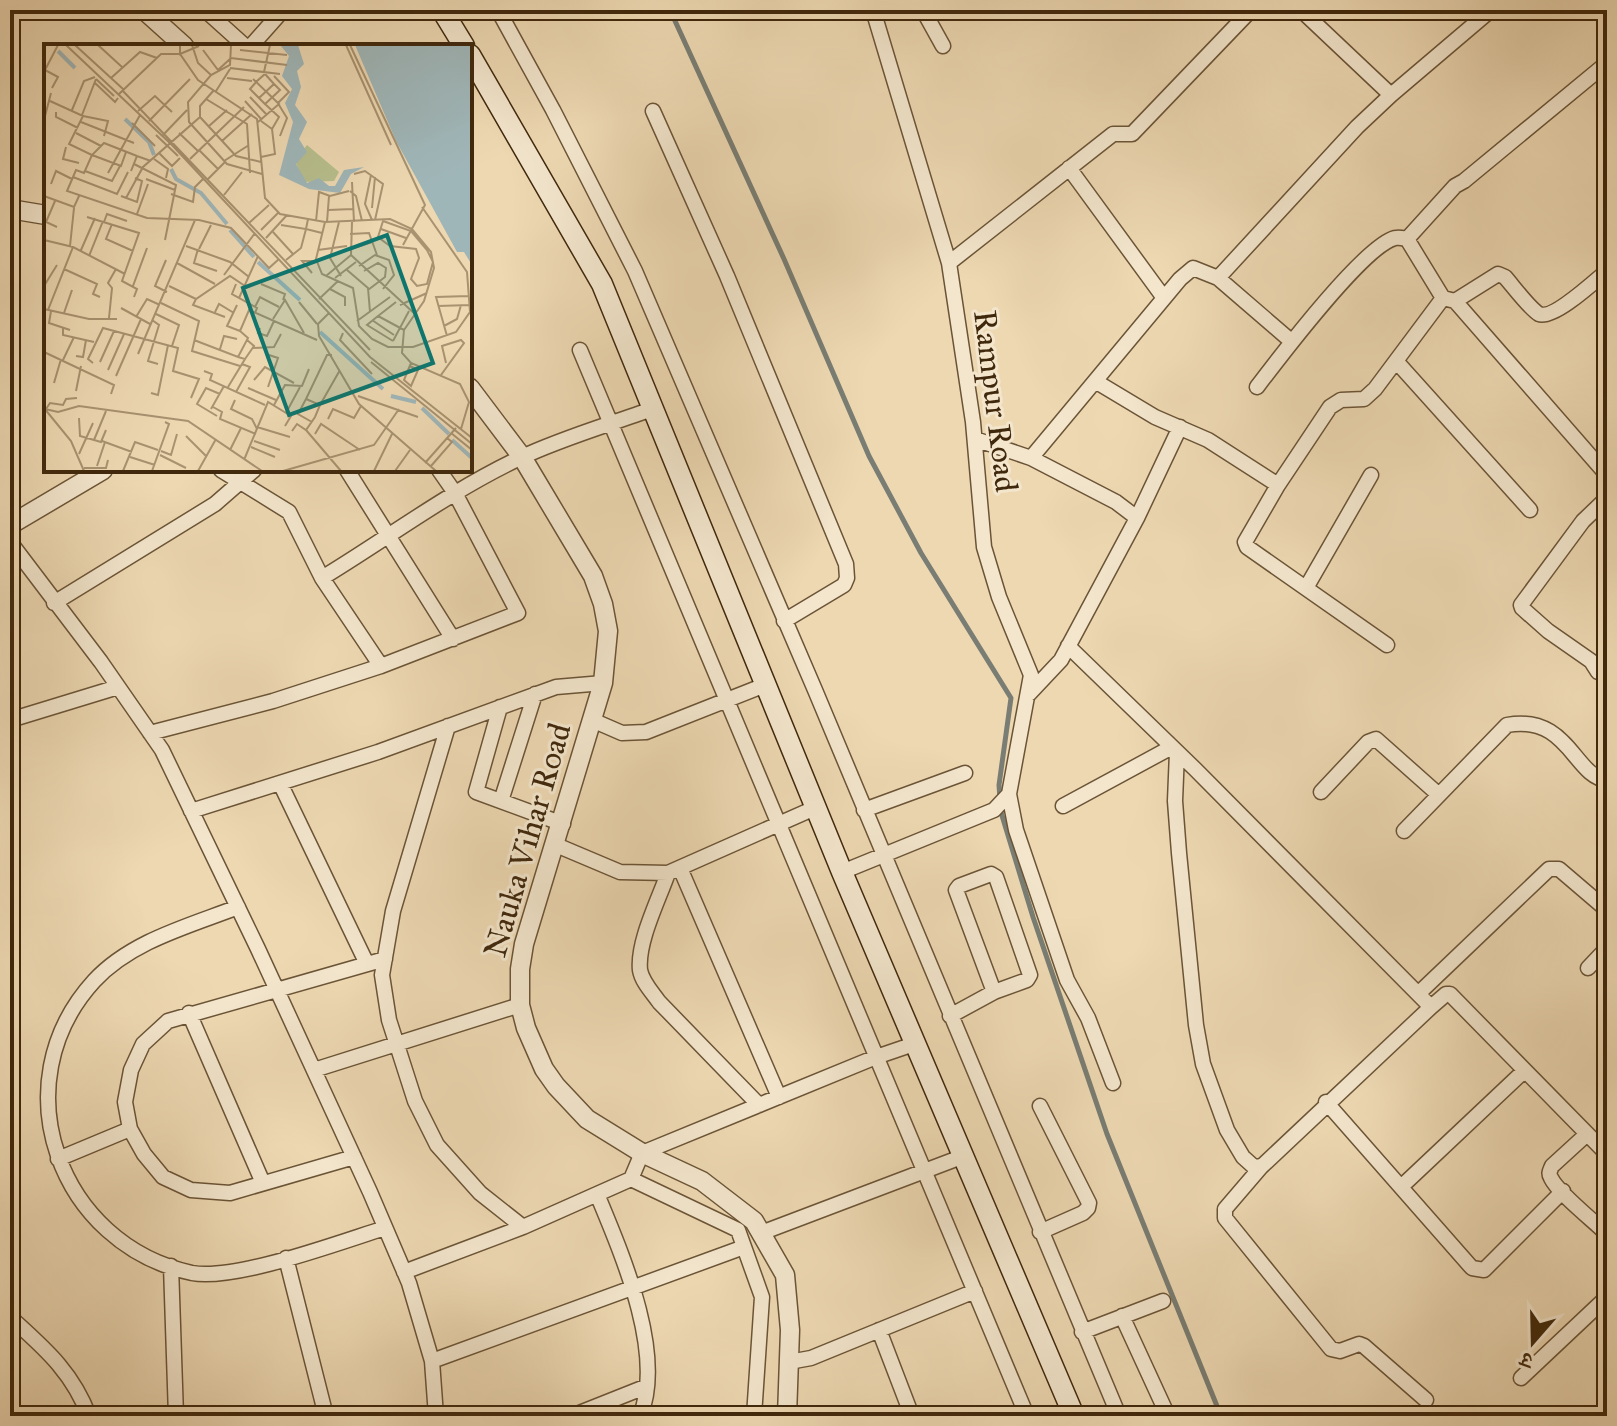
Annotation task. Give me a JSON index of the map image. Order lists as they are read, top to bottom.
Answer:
{
  "streets": {
    "street": ["Rampur Road", "Nauka Vihar Road"]
  },
  "north": "bottom"
}
